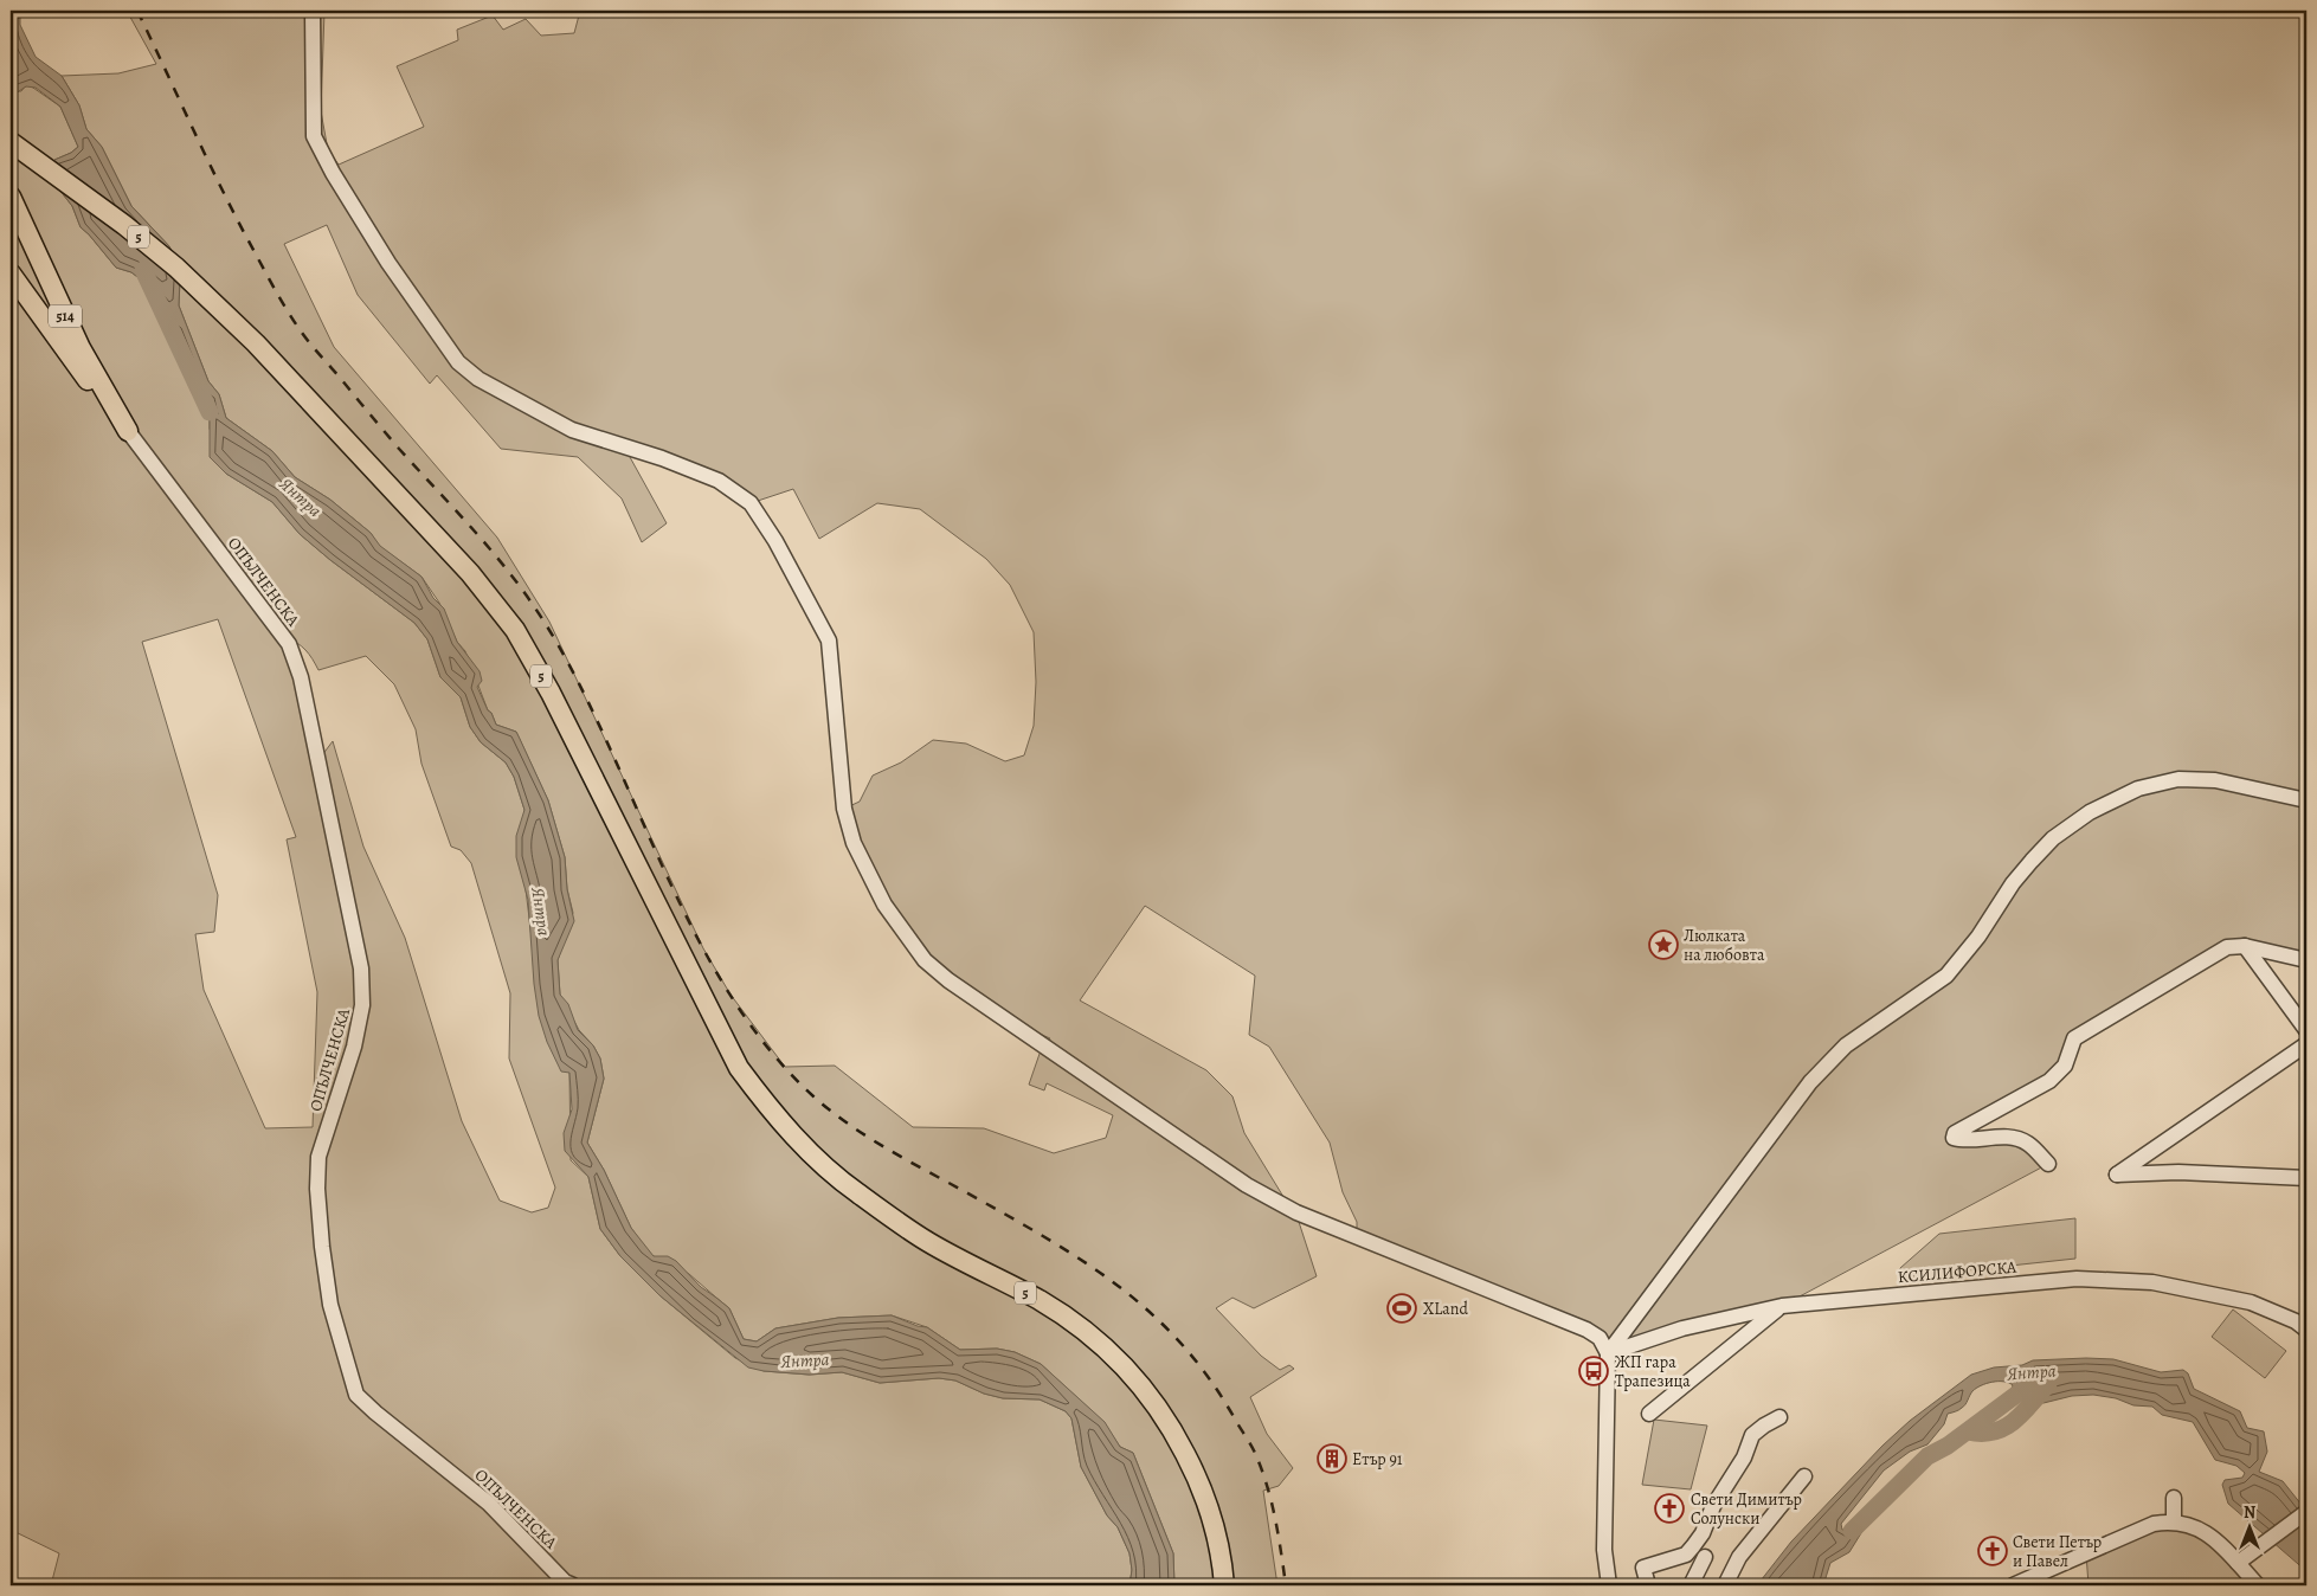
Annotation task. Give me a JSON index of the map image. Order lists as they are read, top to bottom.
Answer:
{
  "streets": {
    "main road": ["5", "514"],
    "street": ["ОПЪЛЧЕНСКА", "КСИЛИФОРСКА"]
  },
  "crossings": [
    ["514", "ОПЪЛЧЕНСКА"]
  ],
  "water": ["Янтра"],
  "places": {
    "place": ["Люлката на любовта"],
    "sports": ["XLand"],
    "bus stop": ["ЖП гара Трапезица"],
    "building": ["Етър 91"],
    "church": ["Свети Димитър Солунски", "Свети Петър и Павел"]
  },
  "north": "top"
}
